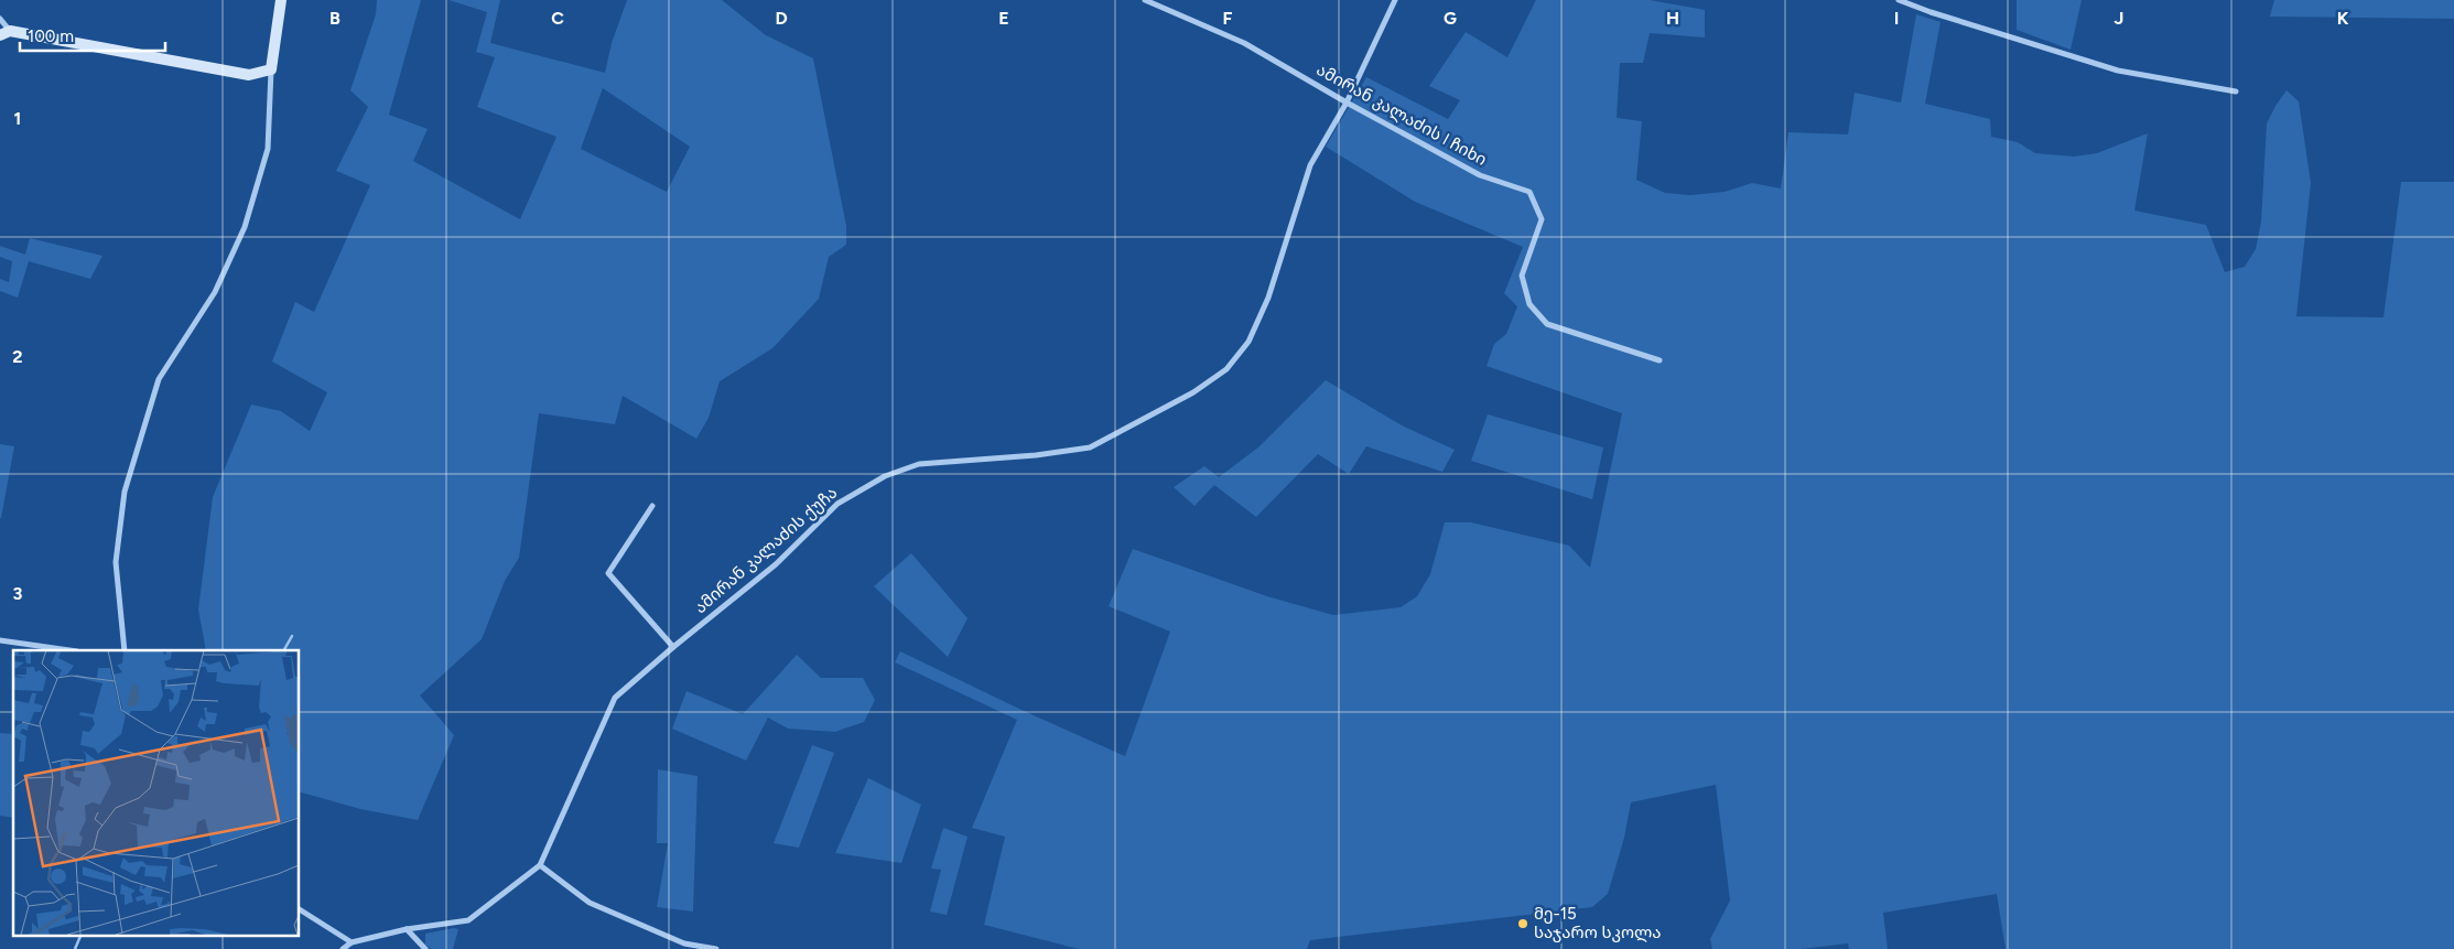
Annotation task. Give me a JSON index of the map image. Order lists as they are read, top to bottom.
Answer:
{
  "streets": {
    "street": ["ამირან კალაძის I ჩიხი", "ამირან კალაძის ქუჩა"]
  },
  "crossings": [
    ["ამირან კალაძის I ჩიხი", "ამირან კალაძის ქუჩა"]
  ],
  "places": ["მე-15 საჯარო სკოლა"],
  "scale_bar": "100 m",
  "grid": {
    "columns": [
      "B",
      "C",
      "D",
      "E",
      "F",
      "G",
      "H",
      "I",
      "J",
      "K"
    ],
    "rows": ["1", "2", "3"]
  }
}
